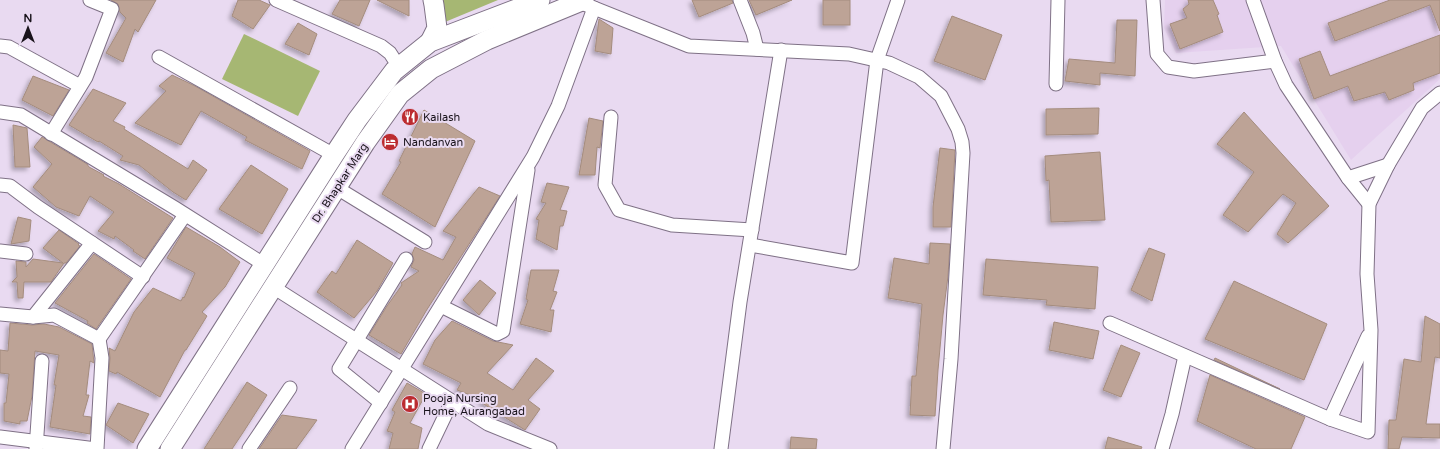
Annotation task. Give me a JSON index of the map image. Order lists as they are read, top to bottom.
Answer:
{
  "streets": {
    "main road": ["Dr. Bhapkar Marg"]
  },
  "places": {
    "restaurant": ["Kailash"],
    "hotel": ["Nandanvan"],
    "hospital": ["Pooja Nursing Home, Aurangabad"]
  },
  "north": "top"
}
